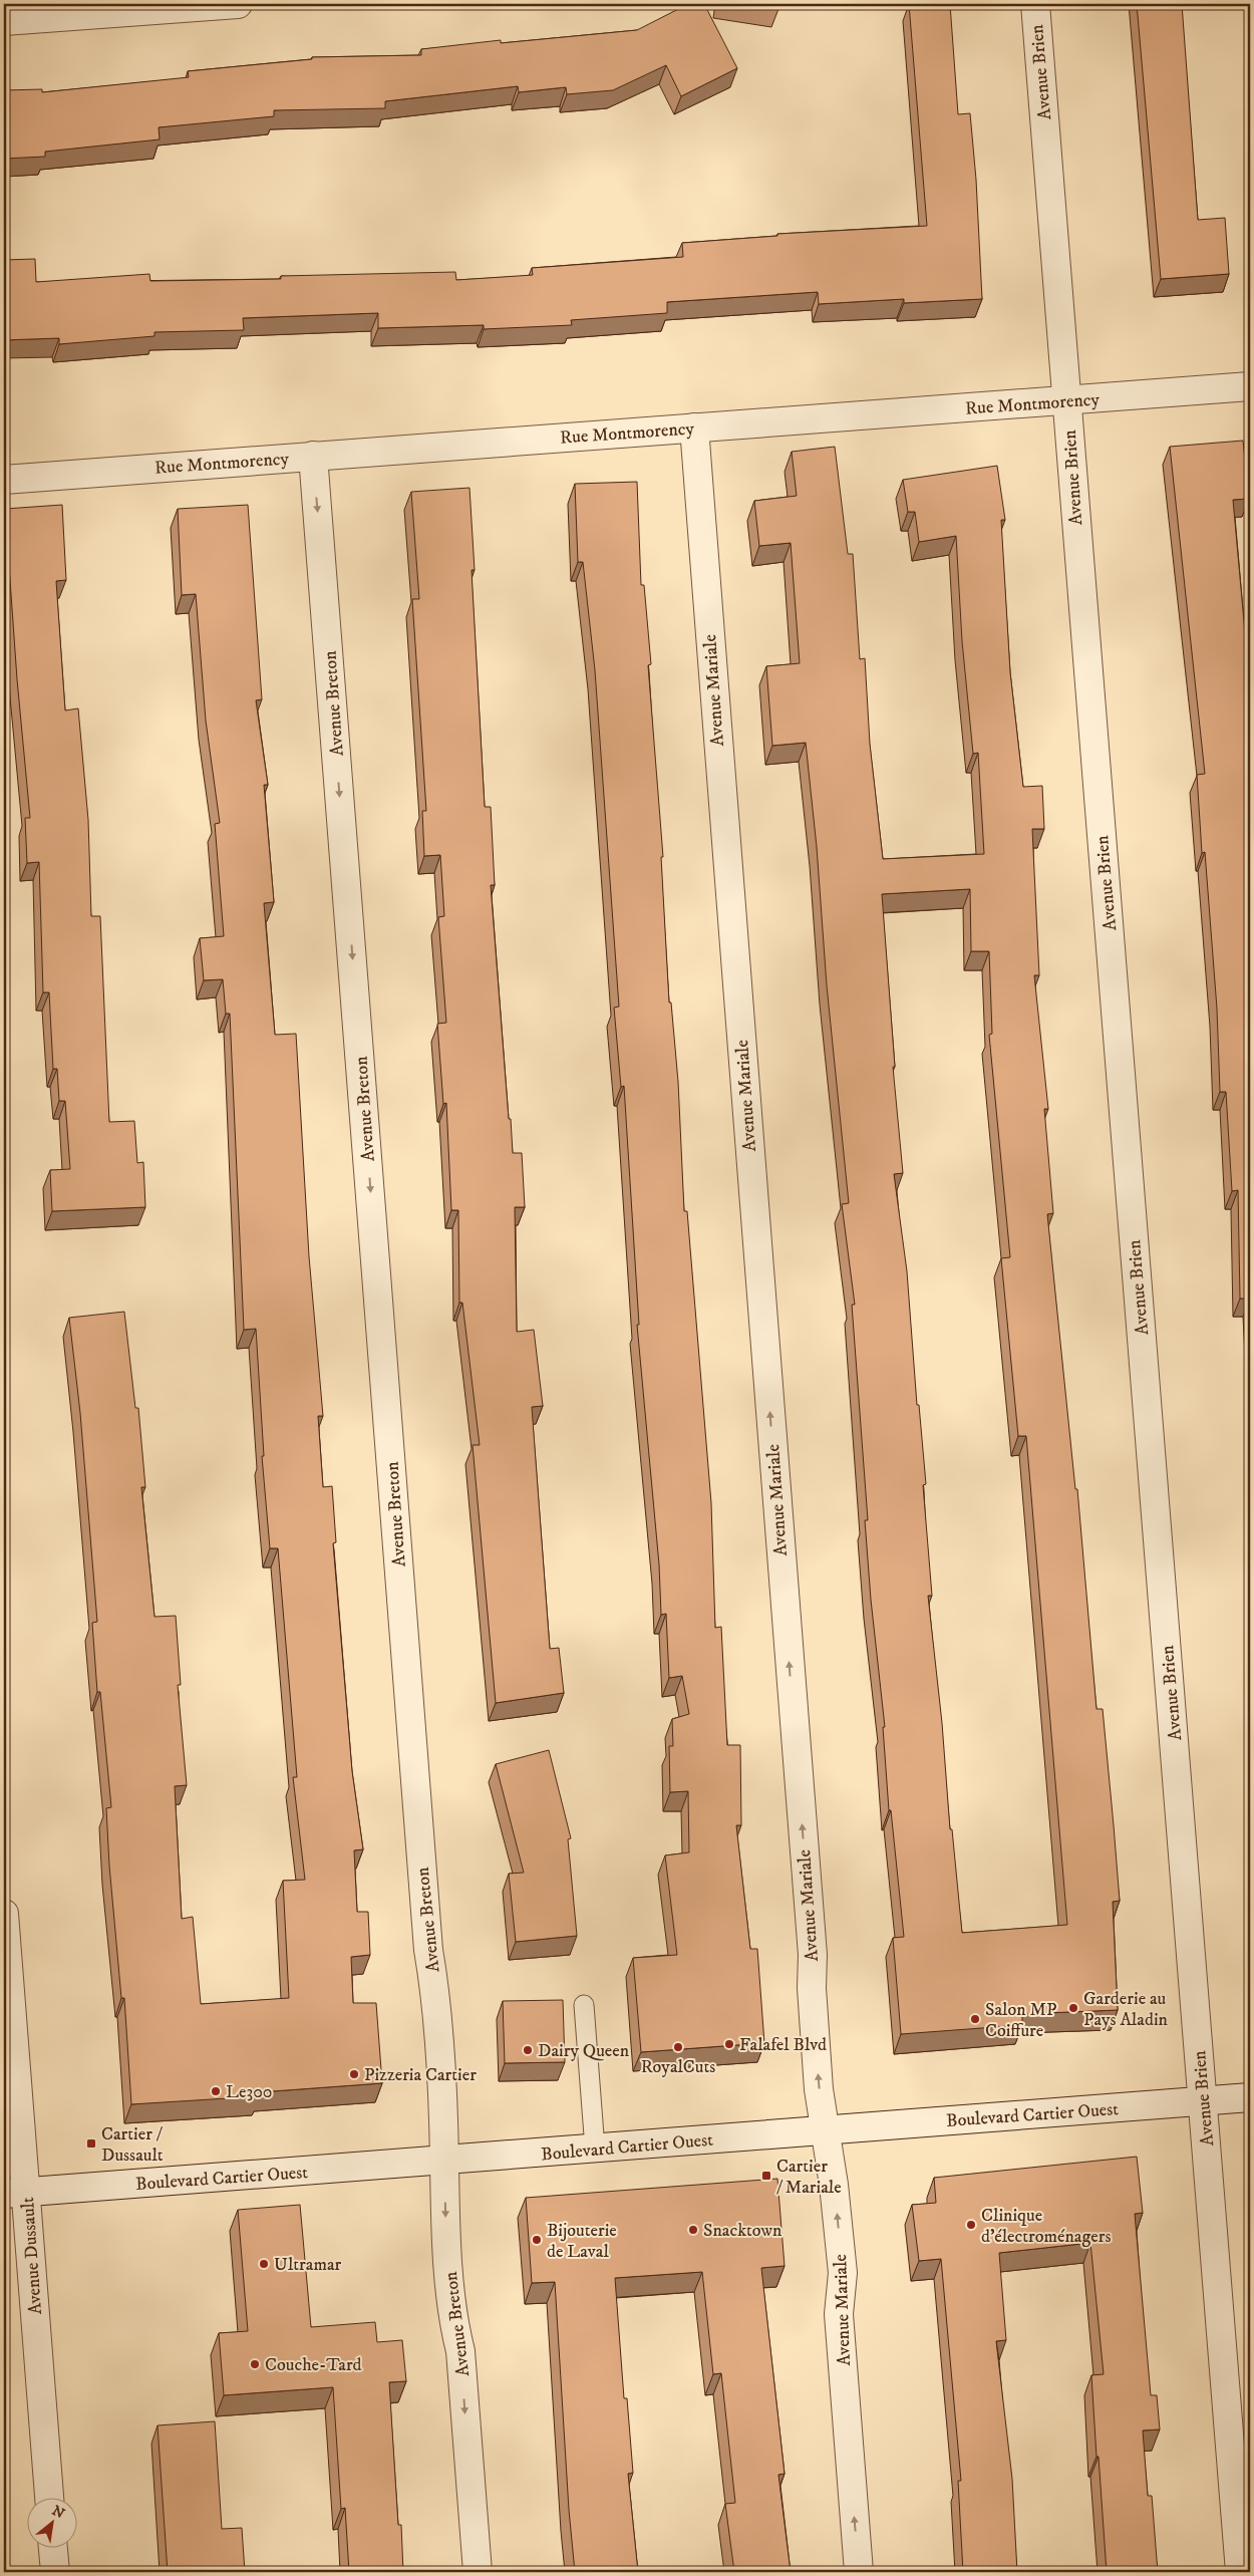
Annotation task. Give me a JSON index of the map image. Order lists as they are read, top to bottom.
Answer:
{
  "streets": {
    "street": [
      "Avenue Brien",
      "Rue Montmorency",
      "Avenue Mariale",
      "Avenue Breton",
      "Boulevard Cartier Ouest",
      "Avenue Dussault"
    ]
  },
  "crossings": [
    ["Avenue Brien", "Rue Montmorency"],
    ["Avenue Brien", "Boulevard Cartier Ouest"],
    ["Rue Montmorency", "Avenue Mariale"],
    ["Rue Montmorency", "Avenue Breton"],
    ["Avenue Mariale", "Boulevard Cartier Ouest"],
    ["Avenue Breton", "Boulevard Cartier Ouest"],
    ["Boulevard Cartier Ouest", "Avenue Dussault"]
  ],
  "one_way": ["Avenue Mariale", "Avenue Breton"],
  "places": {
    "other": [
      "Garderie au Pays Aladin",
      "Salon MP Coiffure",
      "Falafel Blvd",
      "RoyalCuts",
      "Dairy Queen",
      "Pizzeria Cartier",
      "Le300",
      "Clinique d'électroménagers",
      "Snacktown",
      "Bijouterie de Laval",
      "Ultramar",
      "Couche-Tard"
    ],
    "transit": ["Cartier / Dussault", "Cartier / Mariale"]
  },
  "north": "top right"
}
